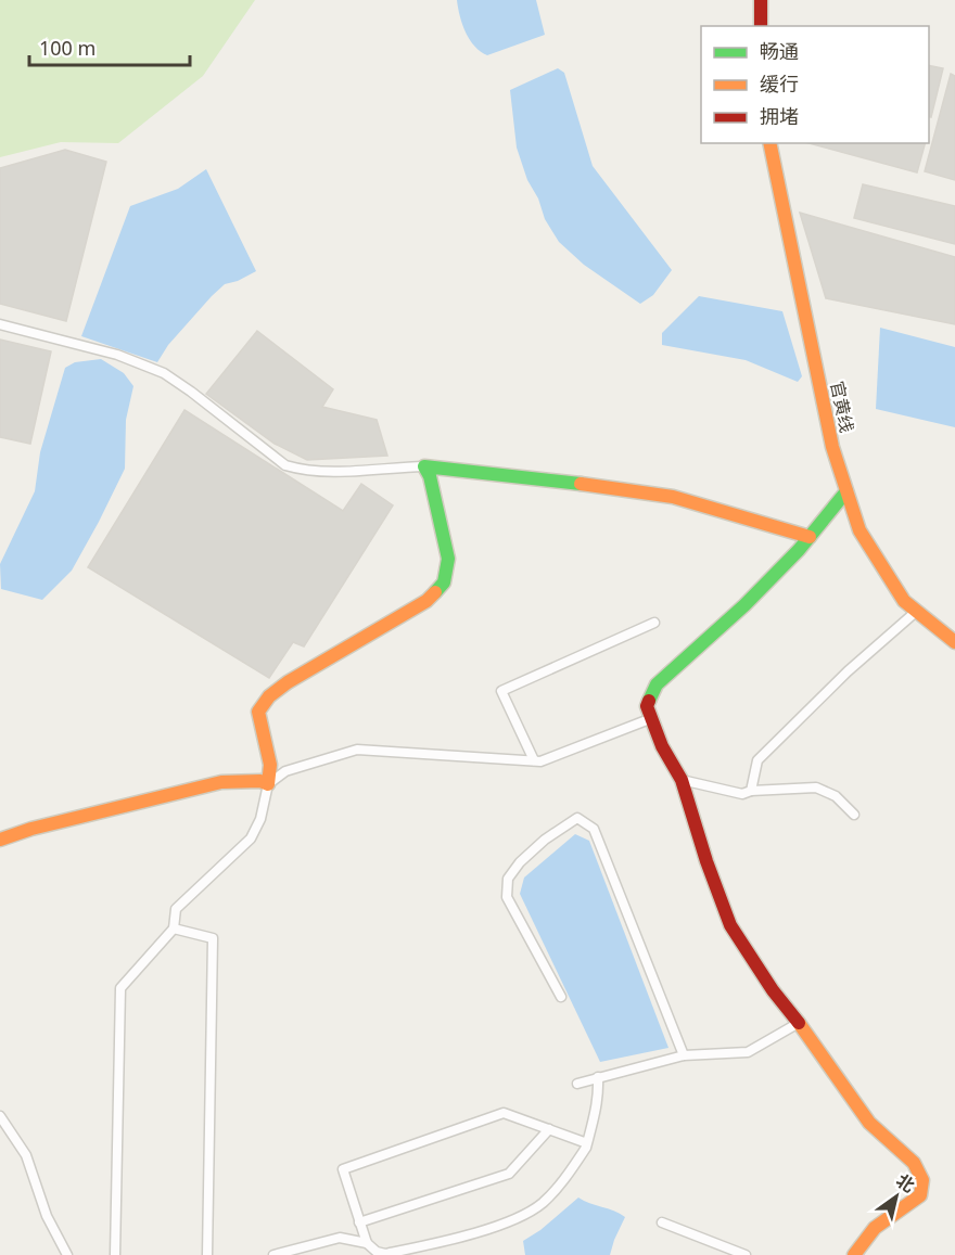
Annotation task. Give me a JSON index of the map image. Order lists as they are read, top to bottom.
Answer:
{
  "streets": {
    "street": ["官黄线"]
  },
  "legend": ["畅通", "缓行", "拥堵"],
  "scale_bar": "100 m",
  "north": "top right"
}
